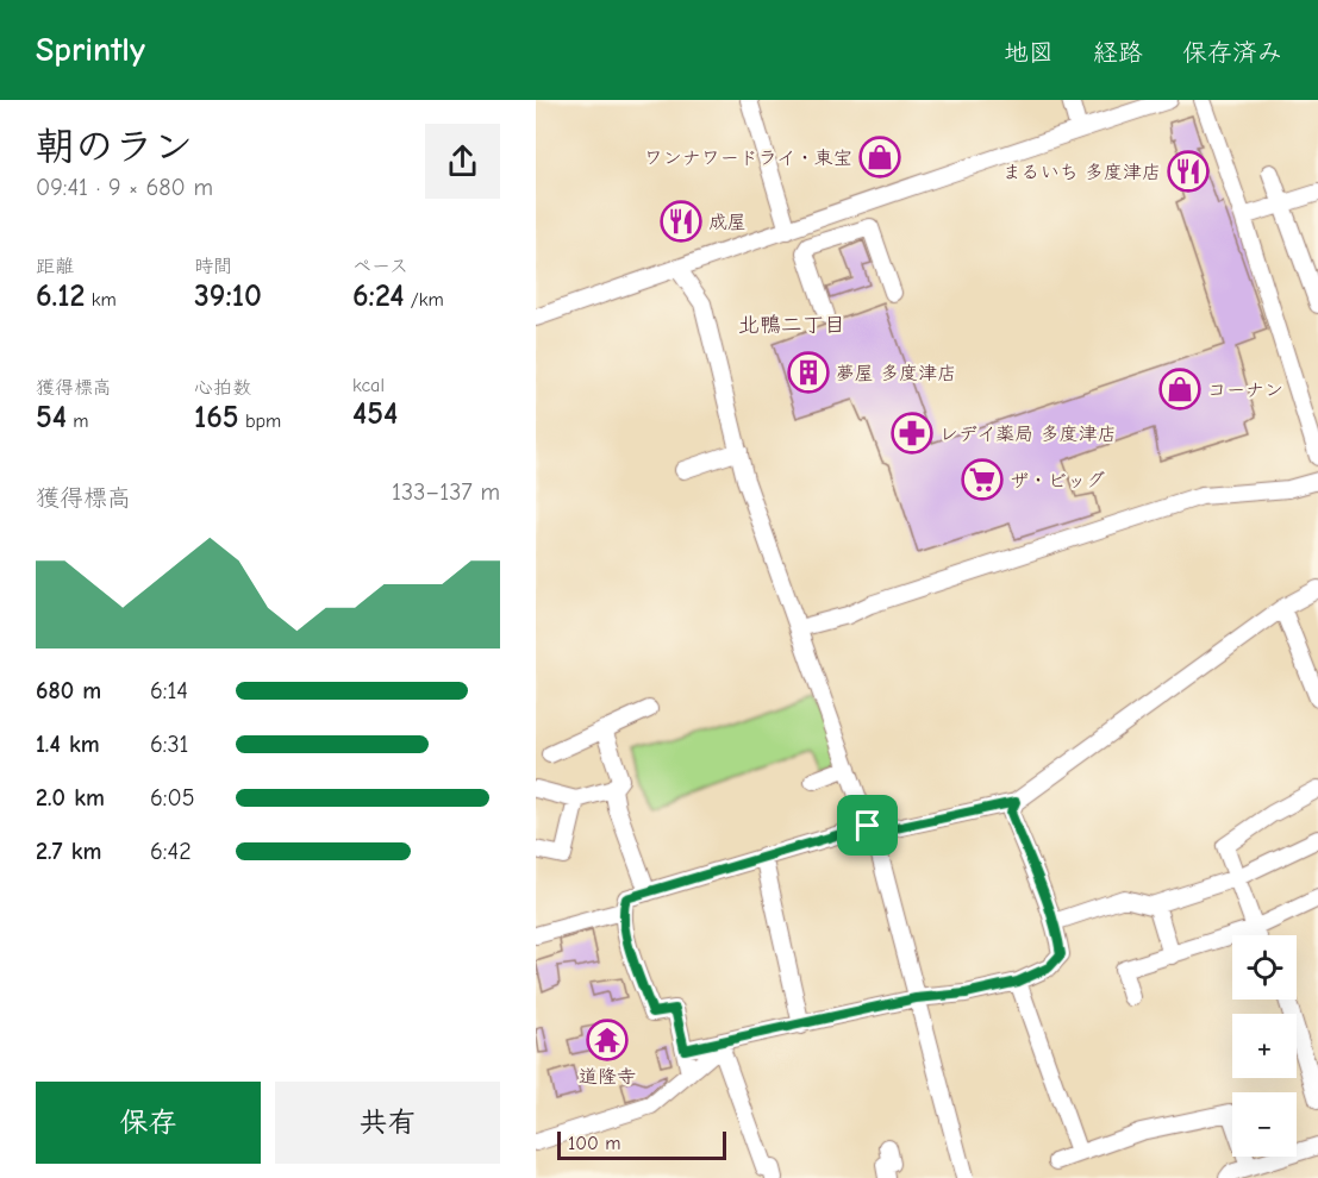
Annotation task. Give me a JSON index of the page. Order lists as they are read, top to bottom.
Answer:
{
  "districts": ["北鴨二丁目"],
  "places": {
    "shop": ["ワンナワードライ・東宝", "コーナン"],
    "restaurant": ["まるいち 多度津店", "成屋"],
    "building": ["夢屋 多度津店"],
    "pharmacy": ["レデイ薬局 多度津店"],
    "supermarket": ["ザ・ビッグ"],
    "temple": ["道隆寺"]
  },
  "scale_bar": "100 m",
  "page": {
    "header": "Sprintly",
    "nav": ["地図", "経路", "保存済み"],
    "heading": ["朝のラン", "09:41 · 9 × 680 m"],
    "stats": [
      ["距離", "6.12 km"],
      ["時間", "39:10"],
      ["ペース", "6:24 /km"],
      ["獲得標高", "54 m"],
      ["心拍数", "165 bpm"],
      ["kcal", "454"]
    ],
    "chart": ["獲得標高", "133–137 m"],
    "list": [
      {
        "name": "680 m",
        "note": "6:14"
      },
      {
        "name": "1.4 km",
        "note": "6:31"
      },
      {
        "name": "2.0 km",
        "note": "6:05"
      },
      {
        "name": "2.7 km",
        "note": "6:42"
      }
    ],
    "map_buttons": ["+", "−"],
    "buttons": ["保存", "共有"],
    "scale": "100 m"
  }
}
